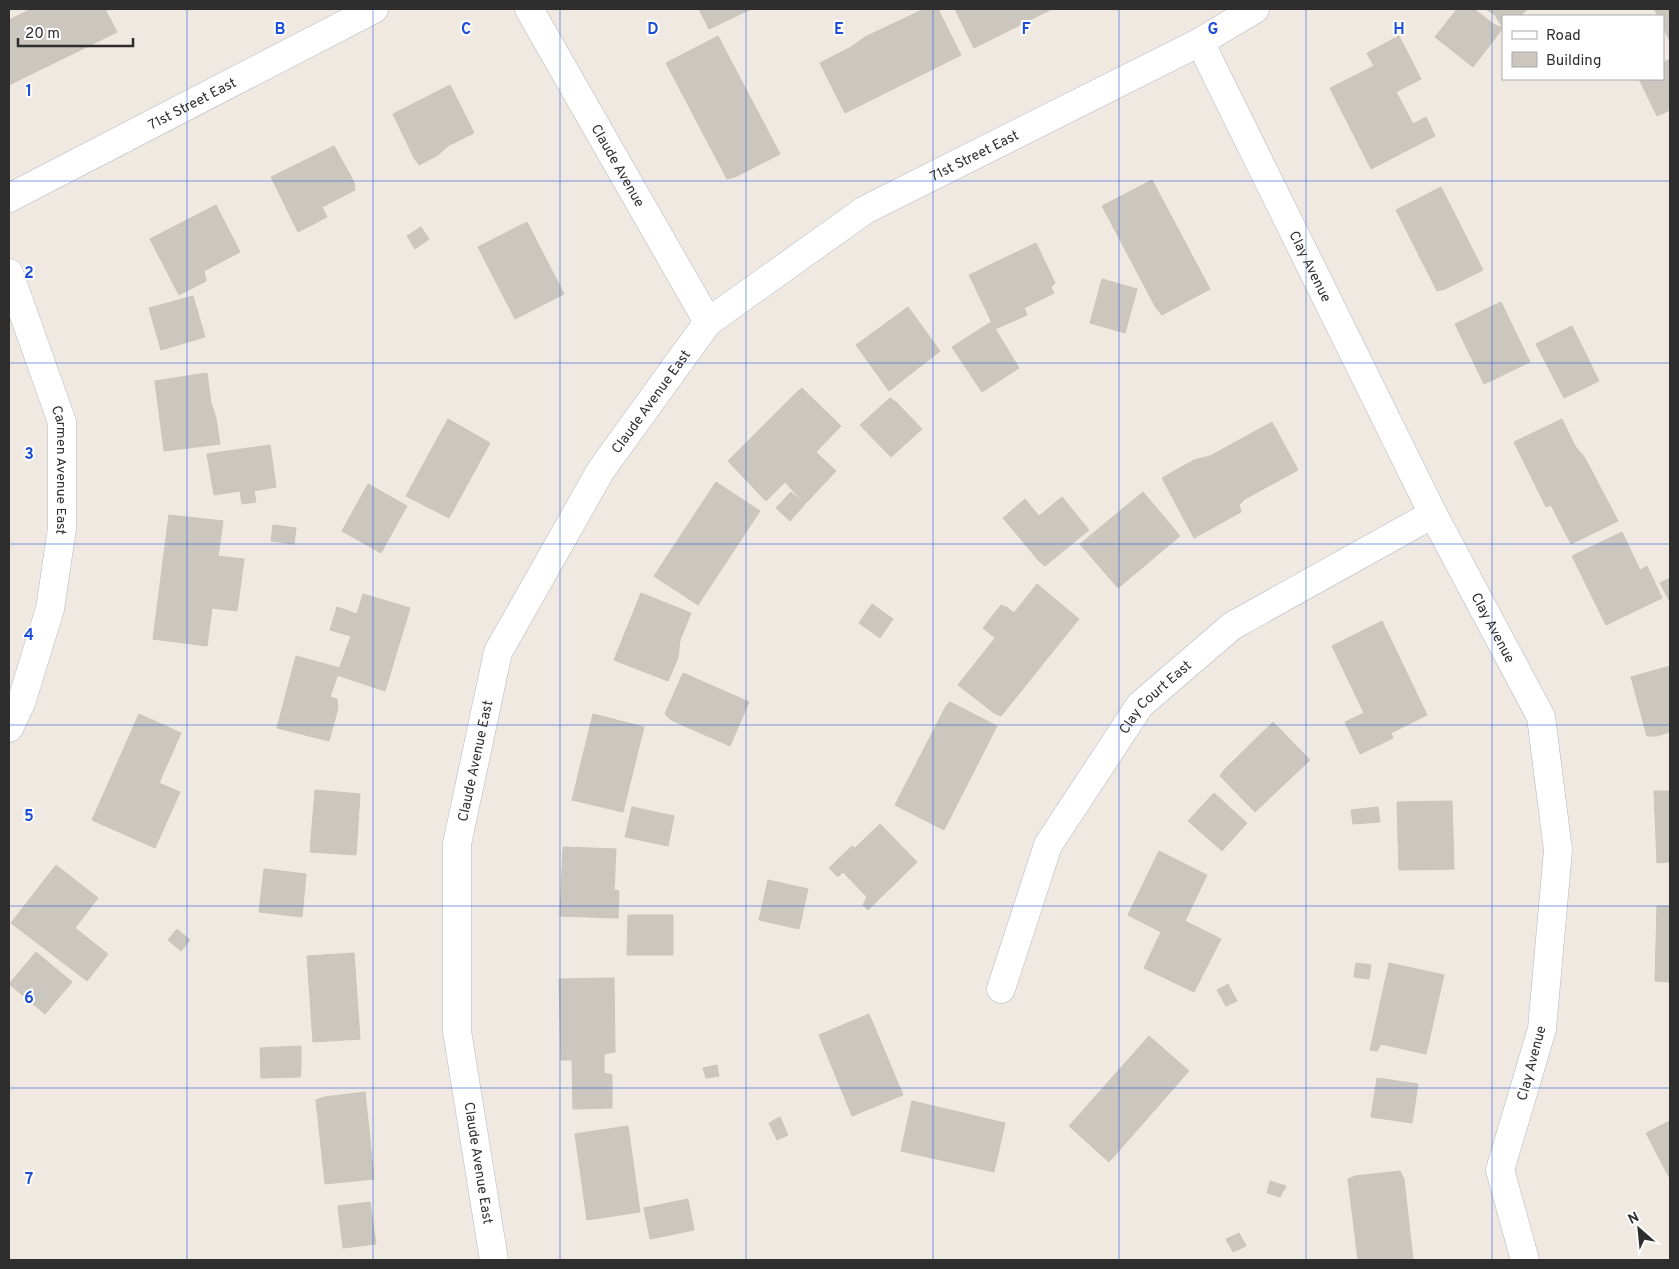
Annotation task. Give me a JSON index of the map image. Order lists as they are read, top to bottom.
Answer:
{
  "streets": {
    "street": [
      "71st Street East",
      "Claude Avenue",
      "Clay Avenue",
      "Claude Avenue East",
      "Carmen Avenue East",
      "Clay Court East"
    ]
  },
  "crossings": [
    ["71st Street East", "Claude Avenue"],
    ["71st Street East", "Clay Avenue"],
    ["71st Street East", "Claude Avenue East"],
    ["Claude Avenue", "Claude Avenue East"],
    ["Clay Avenue", "Clay Court East"]
  ],
  "legend": ["Road", "Building"],
  "scale_bar": "20 m",
  "north": "top left",
  "grid": {
    "columns": [
      "B",
      "C",
      "D",
      "E",
      "F",
      "G",
      "H"
    ],
    "rows": [
      "1",
      "2",
      "3",
      "4",
      "5",
      "6",
      "7"
    ]
  }
}
